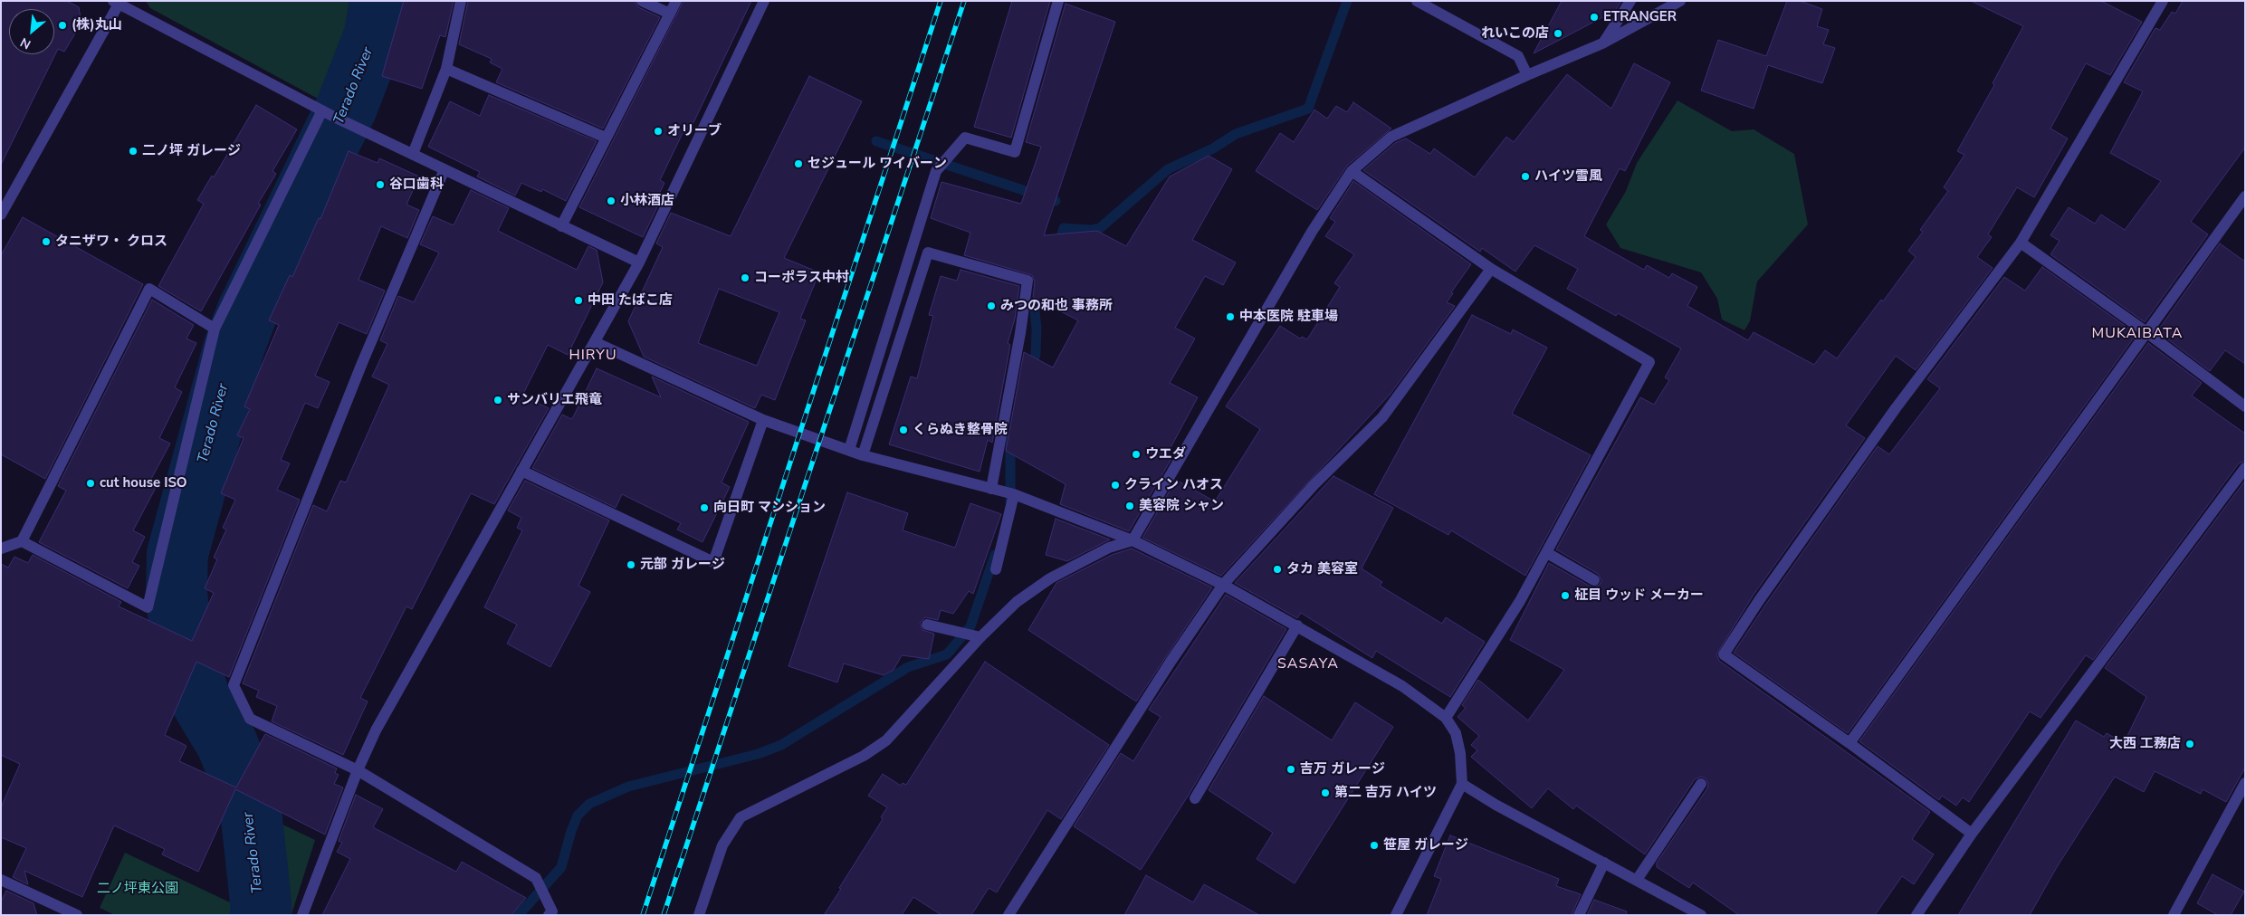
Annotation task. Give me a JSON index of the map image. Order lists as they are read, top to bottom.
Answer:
{
  "districts": ["MUKAIBATA", "HIRYU", "SASAYA"],
  "water": ["Terado River"],
  "parks": ["二ノ坪東公園"],
  "places": [
    "ETRANGER",
    "(株)丸山",
    "れいこの店",
    "オリーブ",
    "二ノ坪 ガレージ",
    "セジュール ワイバーン",
    "ハイツ雪風",
    "谷口歯科",
    "小林酒店",
    "タニザワ・ クロス",
    "コーポラス中村",
    "中田 たばこ店",
    "みつの和也 事務所",
    "中本医院 駐車場",
    "サンバリエ飛竜",
    "くらぬき整骨院",
    "ウエダ",
    "cut house ISO",
    "クライン ハオス",
    "美容院 シャン",
    "向日町 マンション",
    "元部 ガレージ",
    "タカ 美容室",
    "柾目 ウッド メーカー",
    "大西 工務店",
    "吉万 ガレージ",
    "第二 吉万 ハイツ",
    "笹屋 ガレージ"
  ],
  "north": "bottom left"
}
